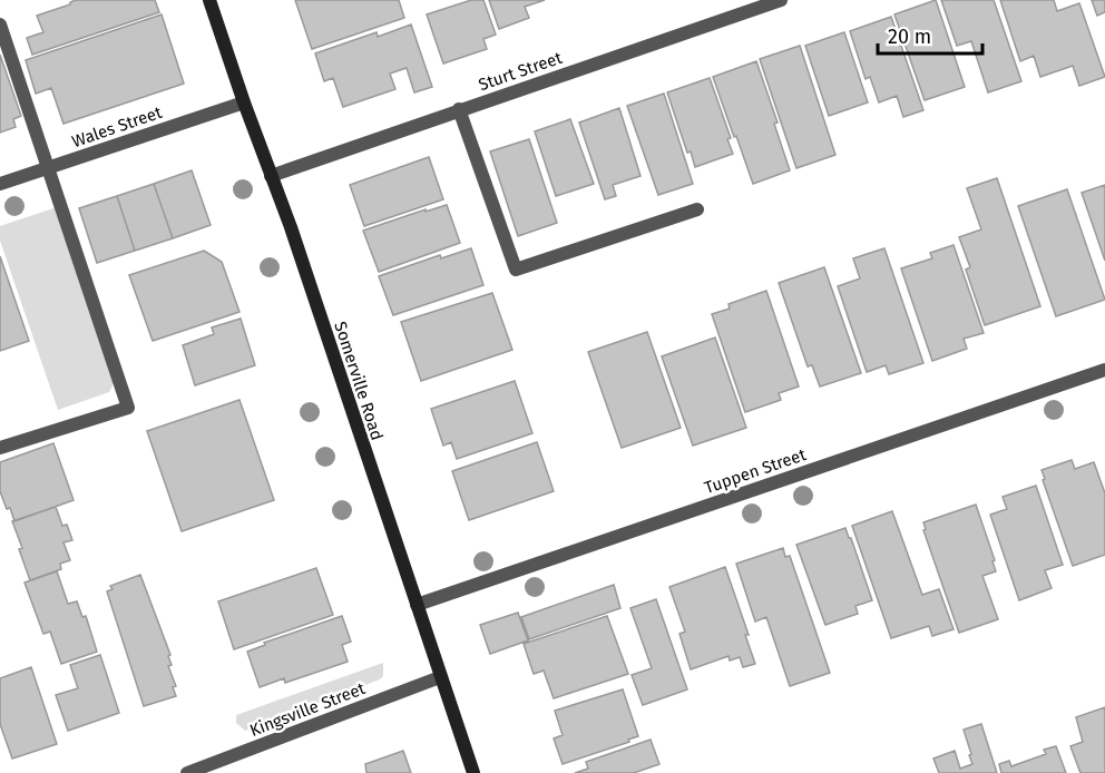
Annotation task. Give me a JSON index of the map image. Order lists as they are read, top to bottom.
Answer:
{
  "streets": {
    "main road": ["Somerville Road"],
    "street": [
      "Sturt Street",
      "Wales Street",
      "Tuppen Street",
      "Kingsville Street"
    ]
  },
  "crossings": [
    ["Sturt Street", "Somerville Road"],
    ["Wales Street", "Somerville Road"],
    ["Somerville Road", "Tuppen Street"],
    ["Somerville Road", "Kingsville Street"]
  ],
  "scale_bar": "20 m"
}
